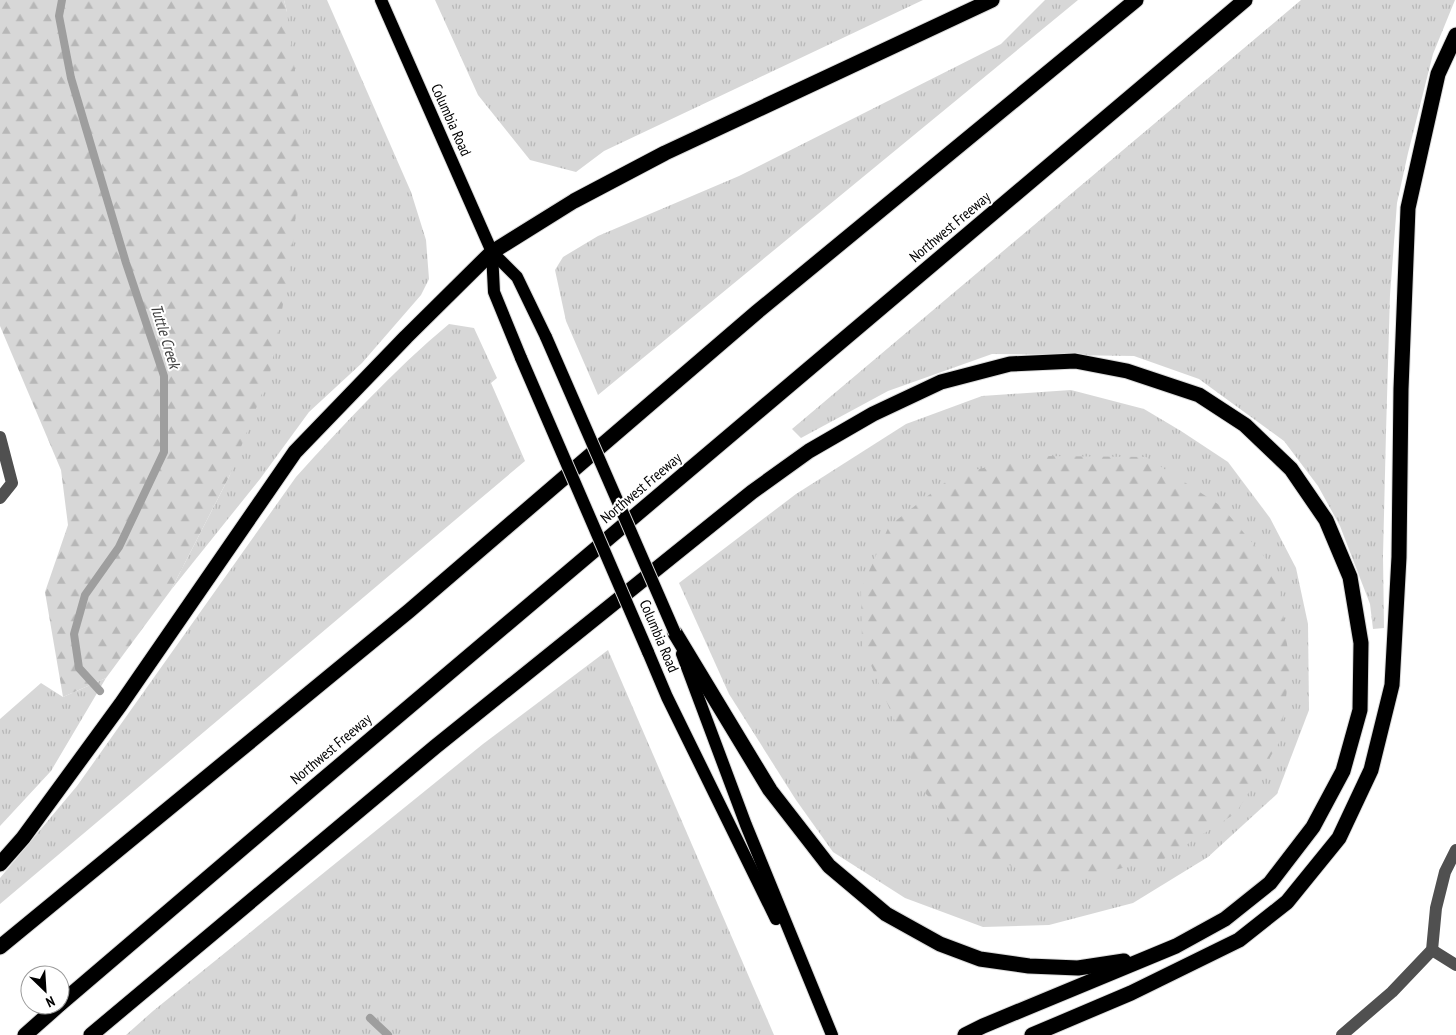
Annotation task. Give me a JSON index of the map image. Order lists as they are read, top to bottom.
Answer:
{
  "streets": {
    "highway": ["Northwest Freeway"],
    "main road": ["Columbia Road"]
  },
  "water": ["Tuttle Creek"],
  "north": "bottom right"
}
